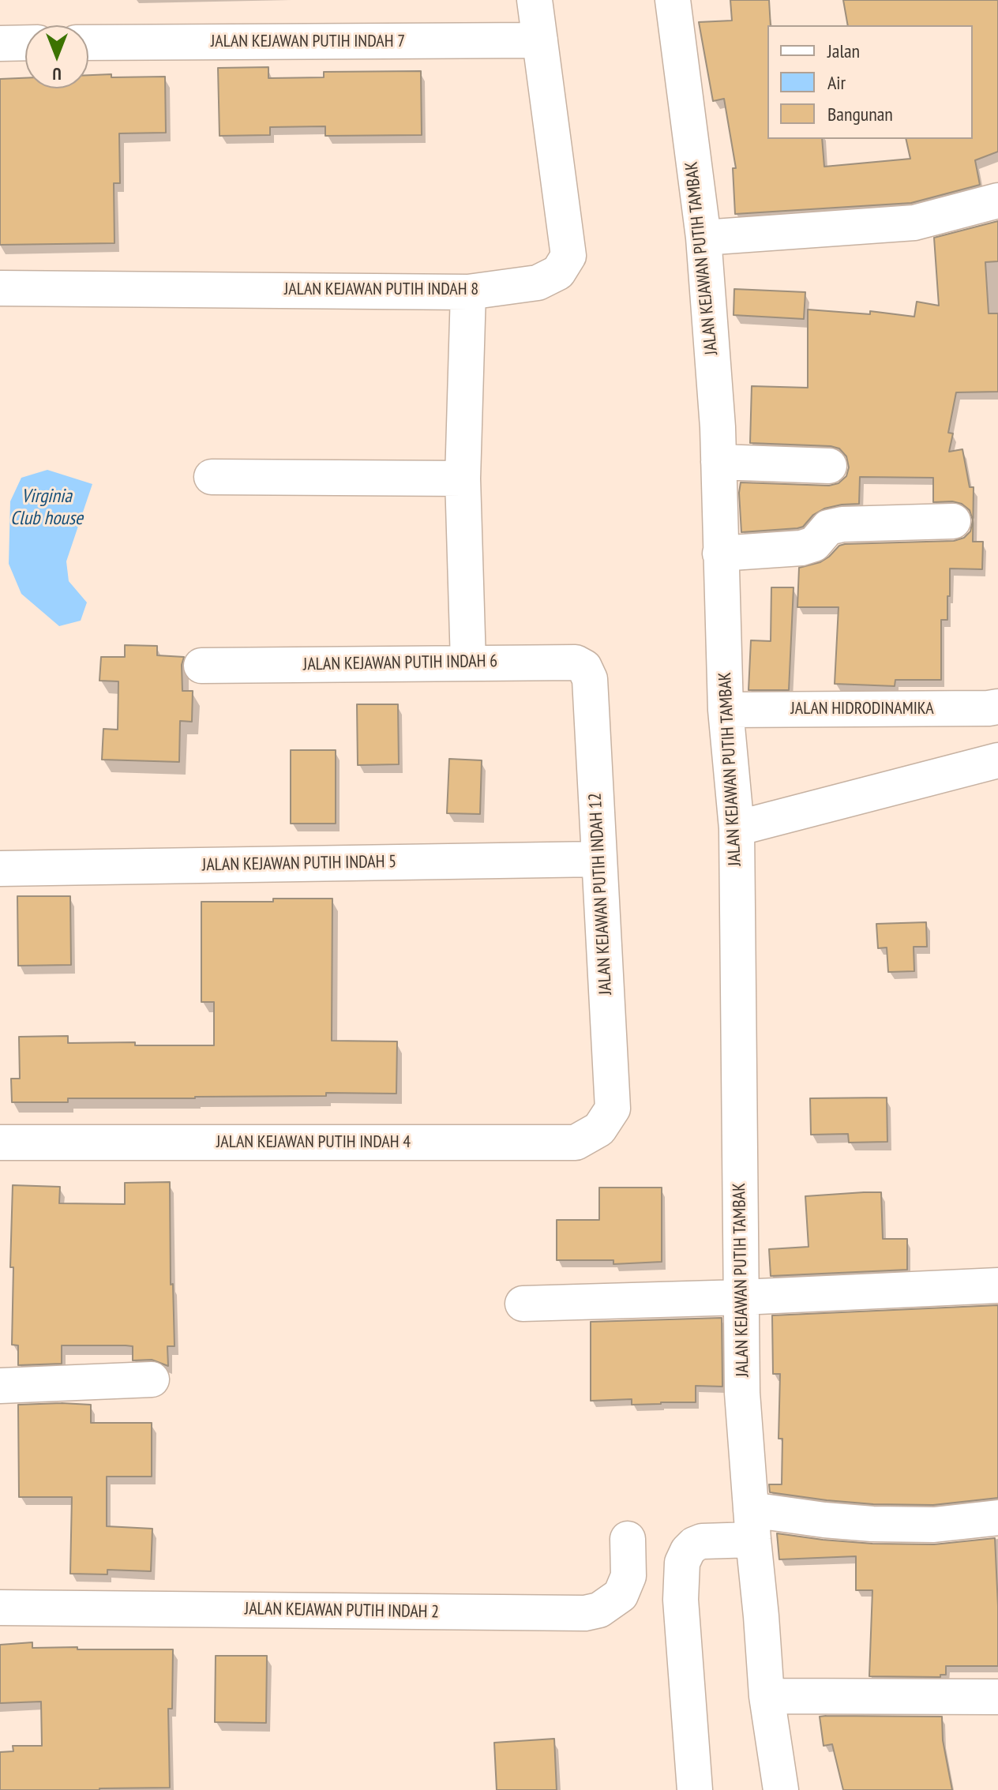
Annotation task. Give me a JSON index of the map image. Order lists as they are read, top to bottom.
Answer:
{
  "streets": {
    "street": [
      "JALAN KEJAWAN PUTIH INDAH 7",
      "JALAN KEJAWAN PUTIH TAMBAK",
      "JALAN KEJAWAN PUTIH INDAH 8",
      "JALAN KEJAWAN PUTIH INDAH 6",
      "JALAN HIDRODINAMIKA",
      "JALAN KEJAWAN PUTIH INDAH 5",
      "JALAN KEJAWAN PUTIH INDAH 12",
      "JALAN KEJAWAN PUTIH INDAH 4",
      "JALAN KEJAWAN PUTIH INDAH 2"
    ]
  },
  "crossings": [
    ["JALAN KEJAWAN PUTIH INDAH 7", "JALAN KEJAWAN PUTIH INDAH 8"],
    ["JALAN KEJAWAN PUTIH TAMBAK", "JALAN HIDRODINAMIKA"],
    ["JALAN KEJAWAN PUTIH INDAH 6", "JALAN KEJAWAN PUTIH INDAH 12"],
    ["JALAN KEJAWAN PUTIH INDAH 5", "JALAN KEJAWAN PUTIH INDAH 12"],
    ["JALAN KEJAWAN PUTIH INDAH 12", "JALAN KEJAWAN PUTIH INDAH 4"]
  ],
  "water": ["Virginia Club house"],
  "legend": ["Jalan", "Air", "Bangunan"],
  "north": "bottom"
}
